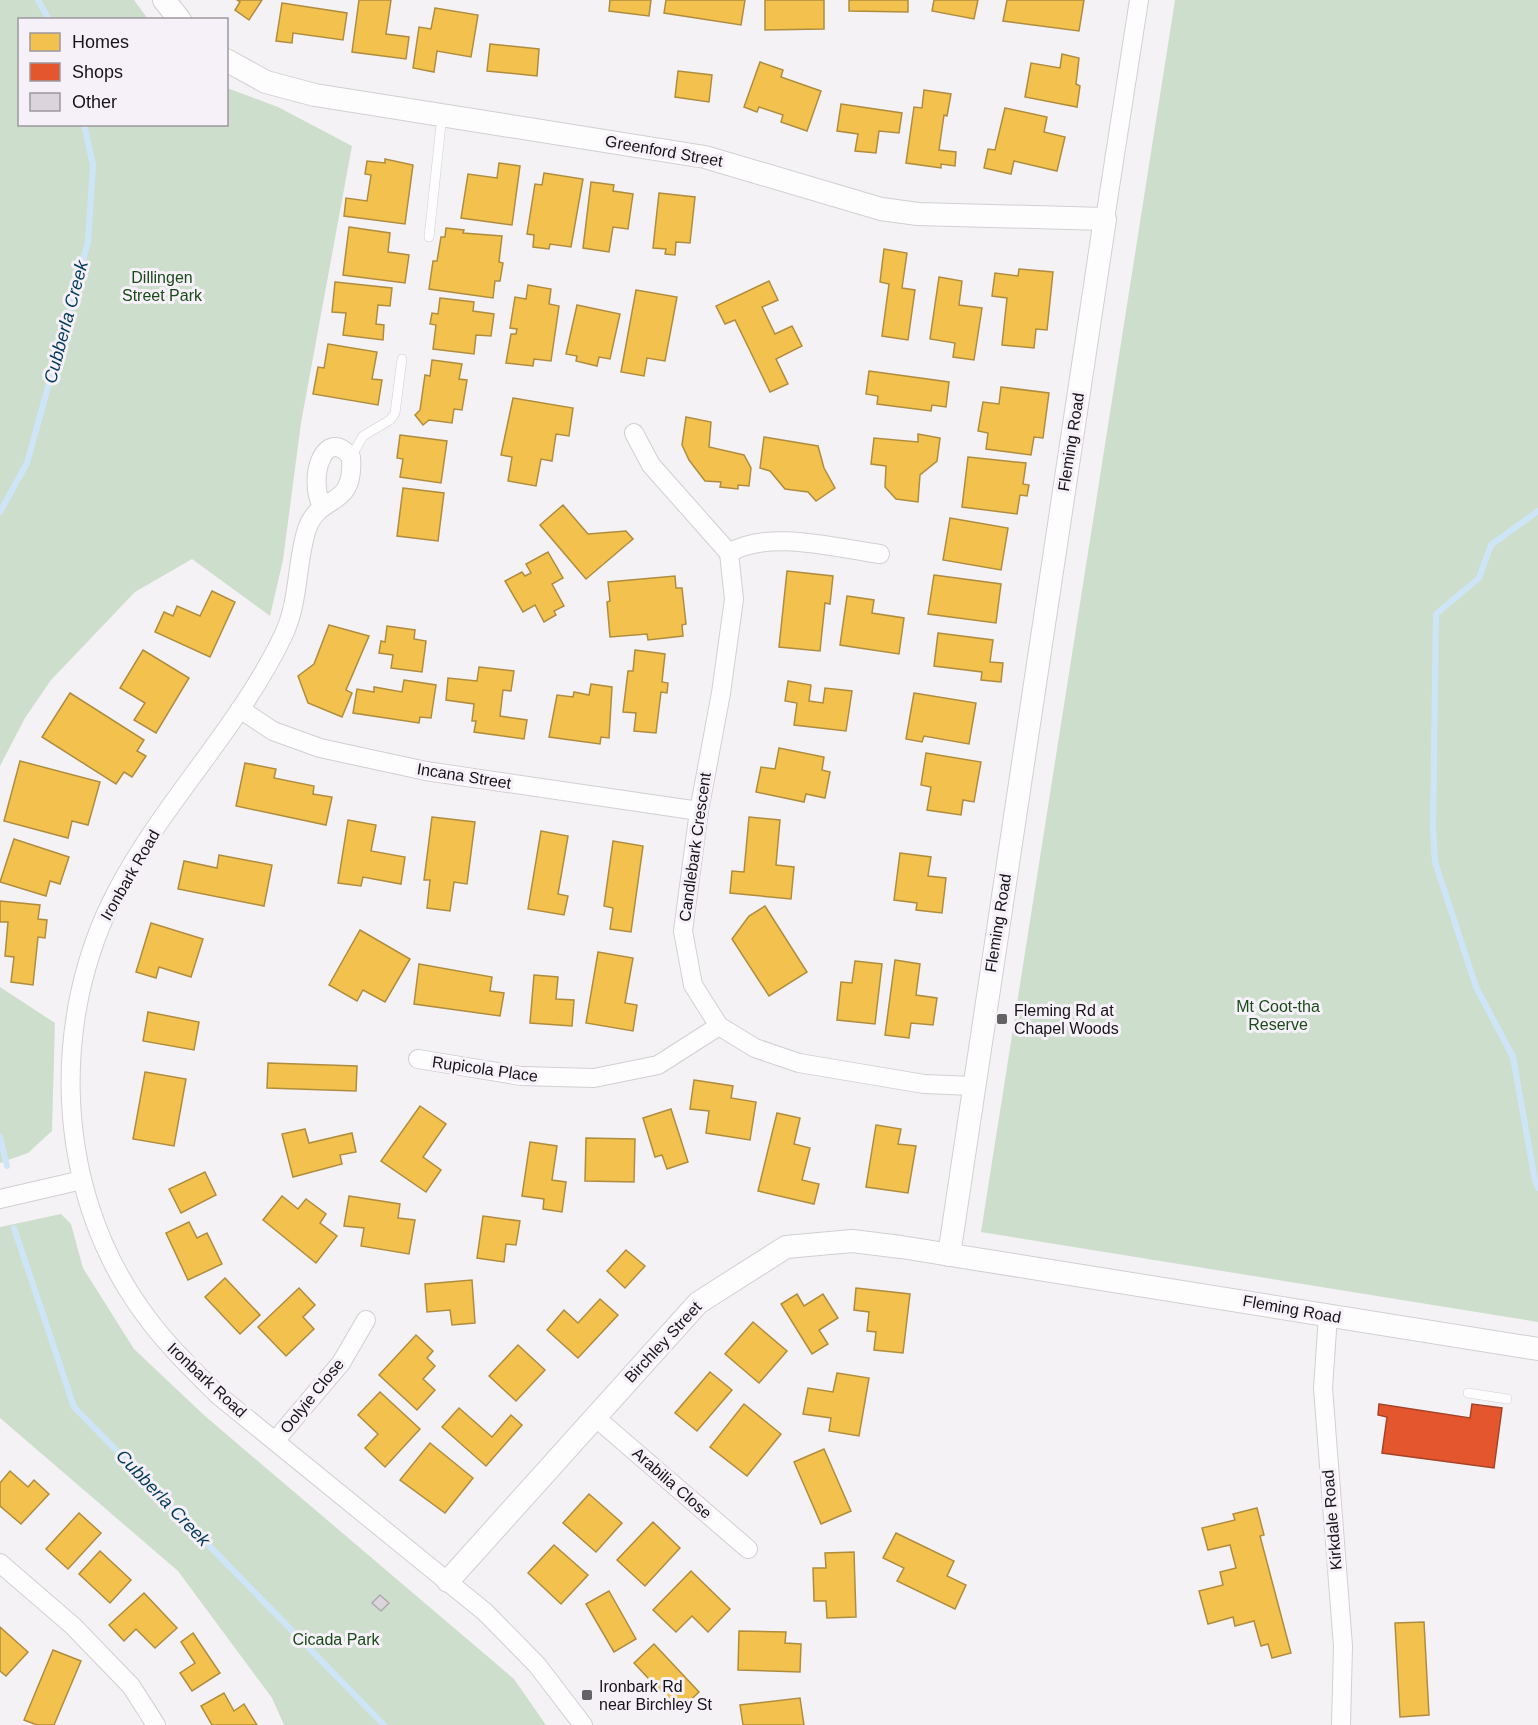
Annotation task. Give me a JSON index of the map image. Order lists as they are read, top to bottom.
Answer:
{
  "streets": {
    "street": [
      "Greenford Street",
      "Fleming Road",
      "Incana Street",
      "Candlebark Crescent",
      "Ironbark Road",
      "Rupicola Place",
      "Birchley Street",
      "Oolyie Close",
      "Arabilia Close",
      "Kirkdale Road"
    ]
  },
  "crossings": [
    ["Greenford Street", "Fleming Road"],
    ["Fleming Road", "Candlebark Crescent"],
    ["Fleming Road", "Birchley Street"],
    ["Fleming Road", "Kirkdale Road"],
    ["Incana Street", "Candlebark Crescent"],
    ["Incana Street", "Ironbark Road"],
    ["Candlebark Crescent", "Rupicola Place"],
    ["Ironbark Road", "Birchley Street"],
    ["Ironbark Road", "Oolyie Close"],
    ["Birchley Street", "Arabilia Close"]
  ],
  "water": ["Cubberla Creek"],
  "parks": ["Dillingen Street Park", "Mt Coot-tha Reserve", "Cicada Park"],
  "places": {
    "transit": ["Fleming Rd at Chapel Woods", "Ironbark Rd near Birchley St"]
  },
  "legend": ["Homes", "Shops", "Other"]
}
